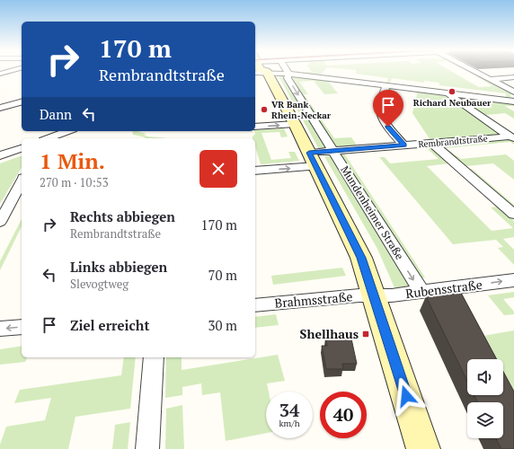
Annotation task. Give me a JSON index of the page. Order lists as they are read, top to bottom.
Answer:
{
  "streets": {
    "street": [
      "Rembrandtstraße",
      "Mundenheimer Straße",
      "Rubensstraße",
      "Brahmsstraße"
    ]
  },
  "crossings": [
    ["Rembrandtstraße", "Mundenheimer Straße"],
    ["Mundenheimer Straße", "Rubensstraße"],
    ["Rubensstraße", "Brahmsstraße"]
  ],
  "one_way": ["Rubensstraße"],
  "places": {
    "other": ["Richard Neubauer", "VR Bank Rhein-Neckar"],
    "transit": ["Shellhaus"]
  },
  "page": {
    "turn": ["170 m", "Rembrandtstraße"],
    "then": "Dann",
    "heading": ["1 Min.", "270 m · 10:53"],
    "list": [
      {
        "name": "Rechts abbiegen",
        "note": "Rembrandtstraße",
        "value": "170 m"
      },
      {
        "name": "Links abbiegen",
        "note": "Slevogtweg",
        "value": "70 m"
      },
      {
        "name": "Ziel erreicht",
        "value": "30 m"
      }
    ],
    "speed": "34 km/h",
    "limit": "40"
  }
}
